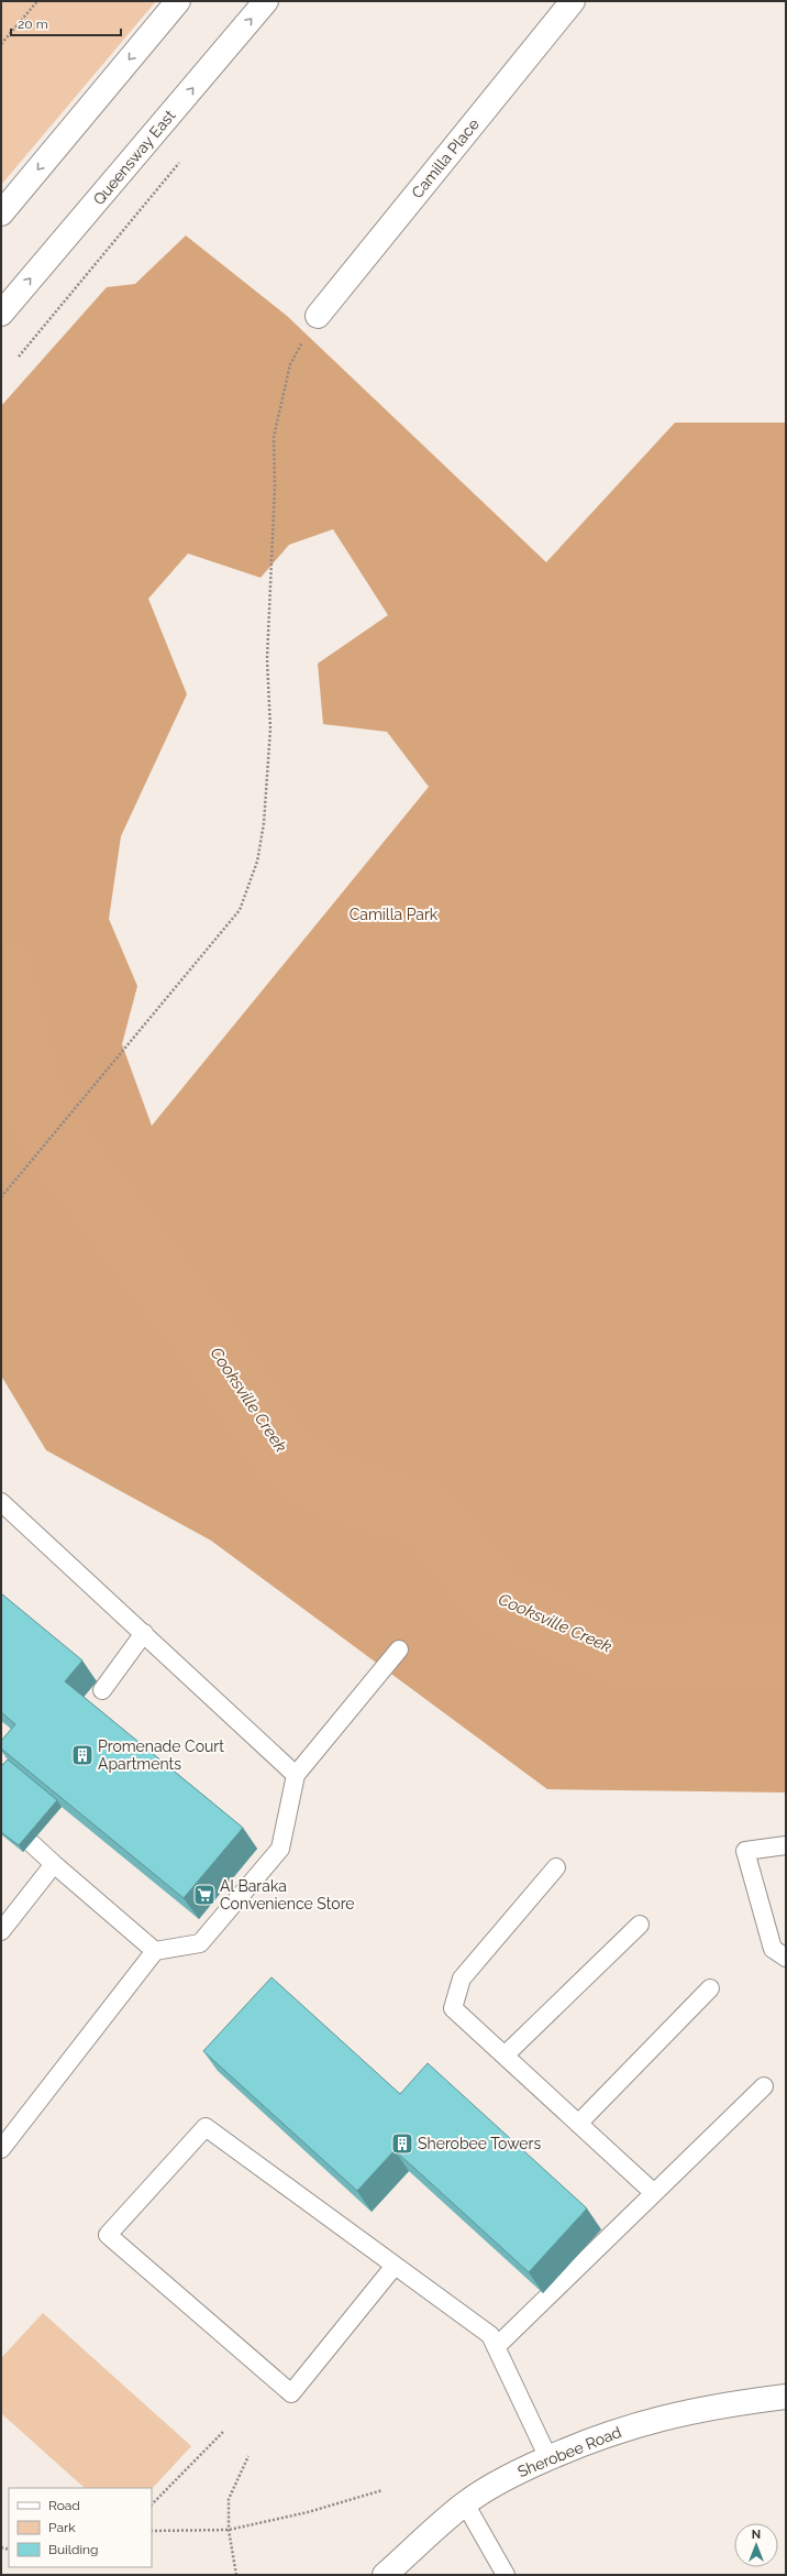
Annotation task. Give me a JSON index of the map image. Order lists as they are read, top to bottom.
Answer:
{
  "streets": {
    "street": ["Queensway East", "Camilla Place", "Sherobee Road"]
  },
  "water": ["Cooksville Creek"],
  "parks": ["Camilla Park"],
  "places": {
    "building": ["Promenade Court Apartments", "Sherobee Towers"],
    "supermarket": ["Al Baraka Convenience Store"]
  },
  "legend": ["Road", "Park", "Building"],
  "scale_bar": "20 m",
  "north": "top"
}
